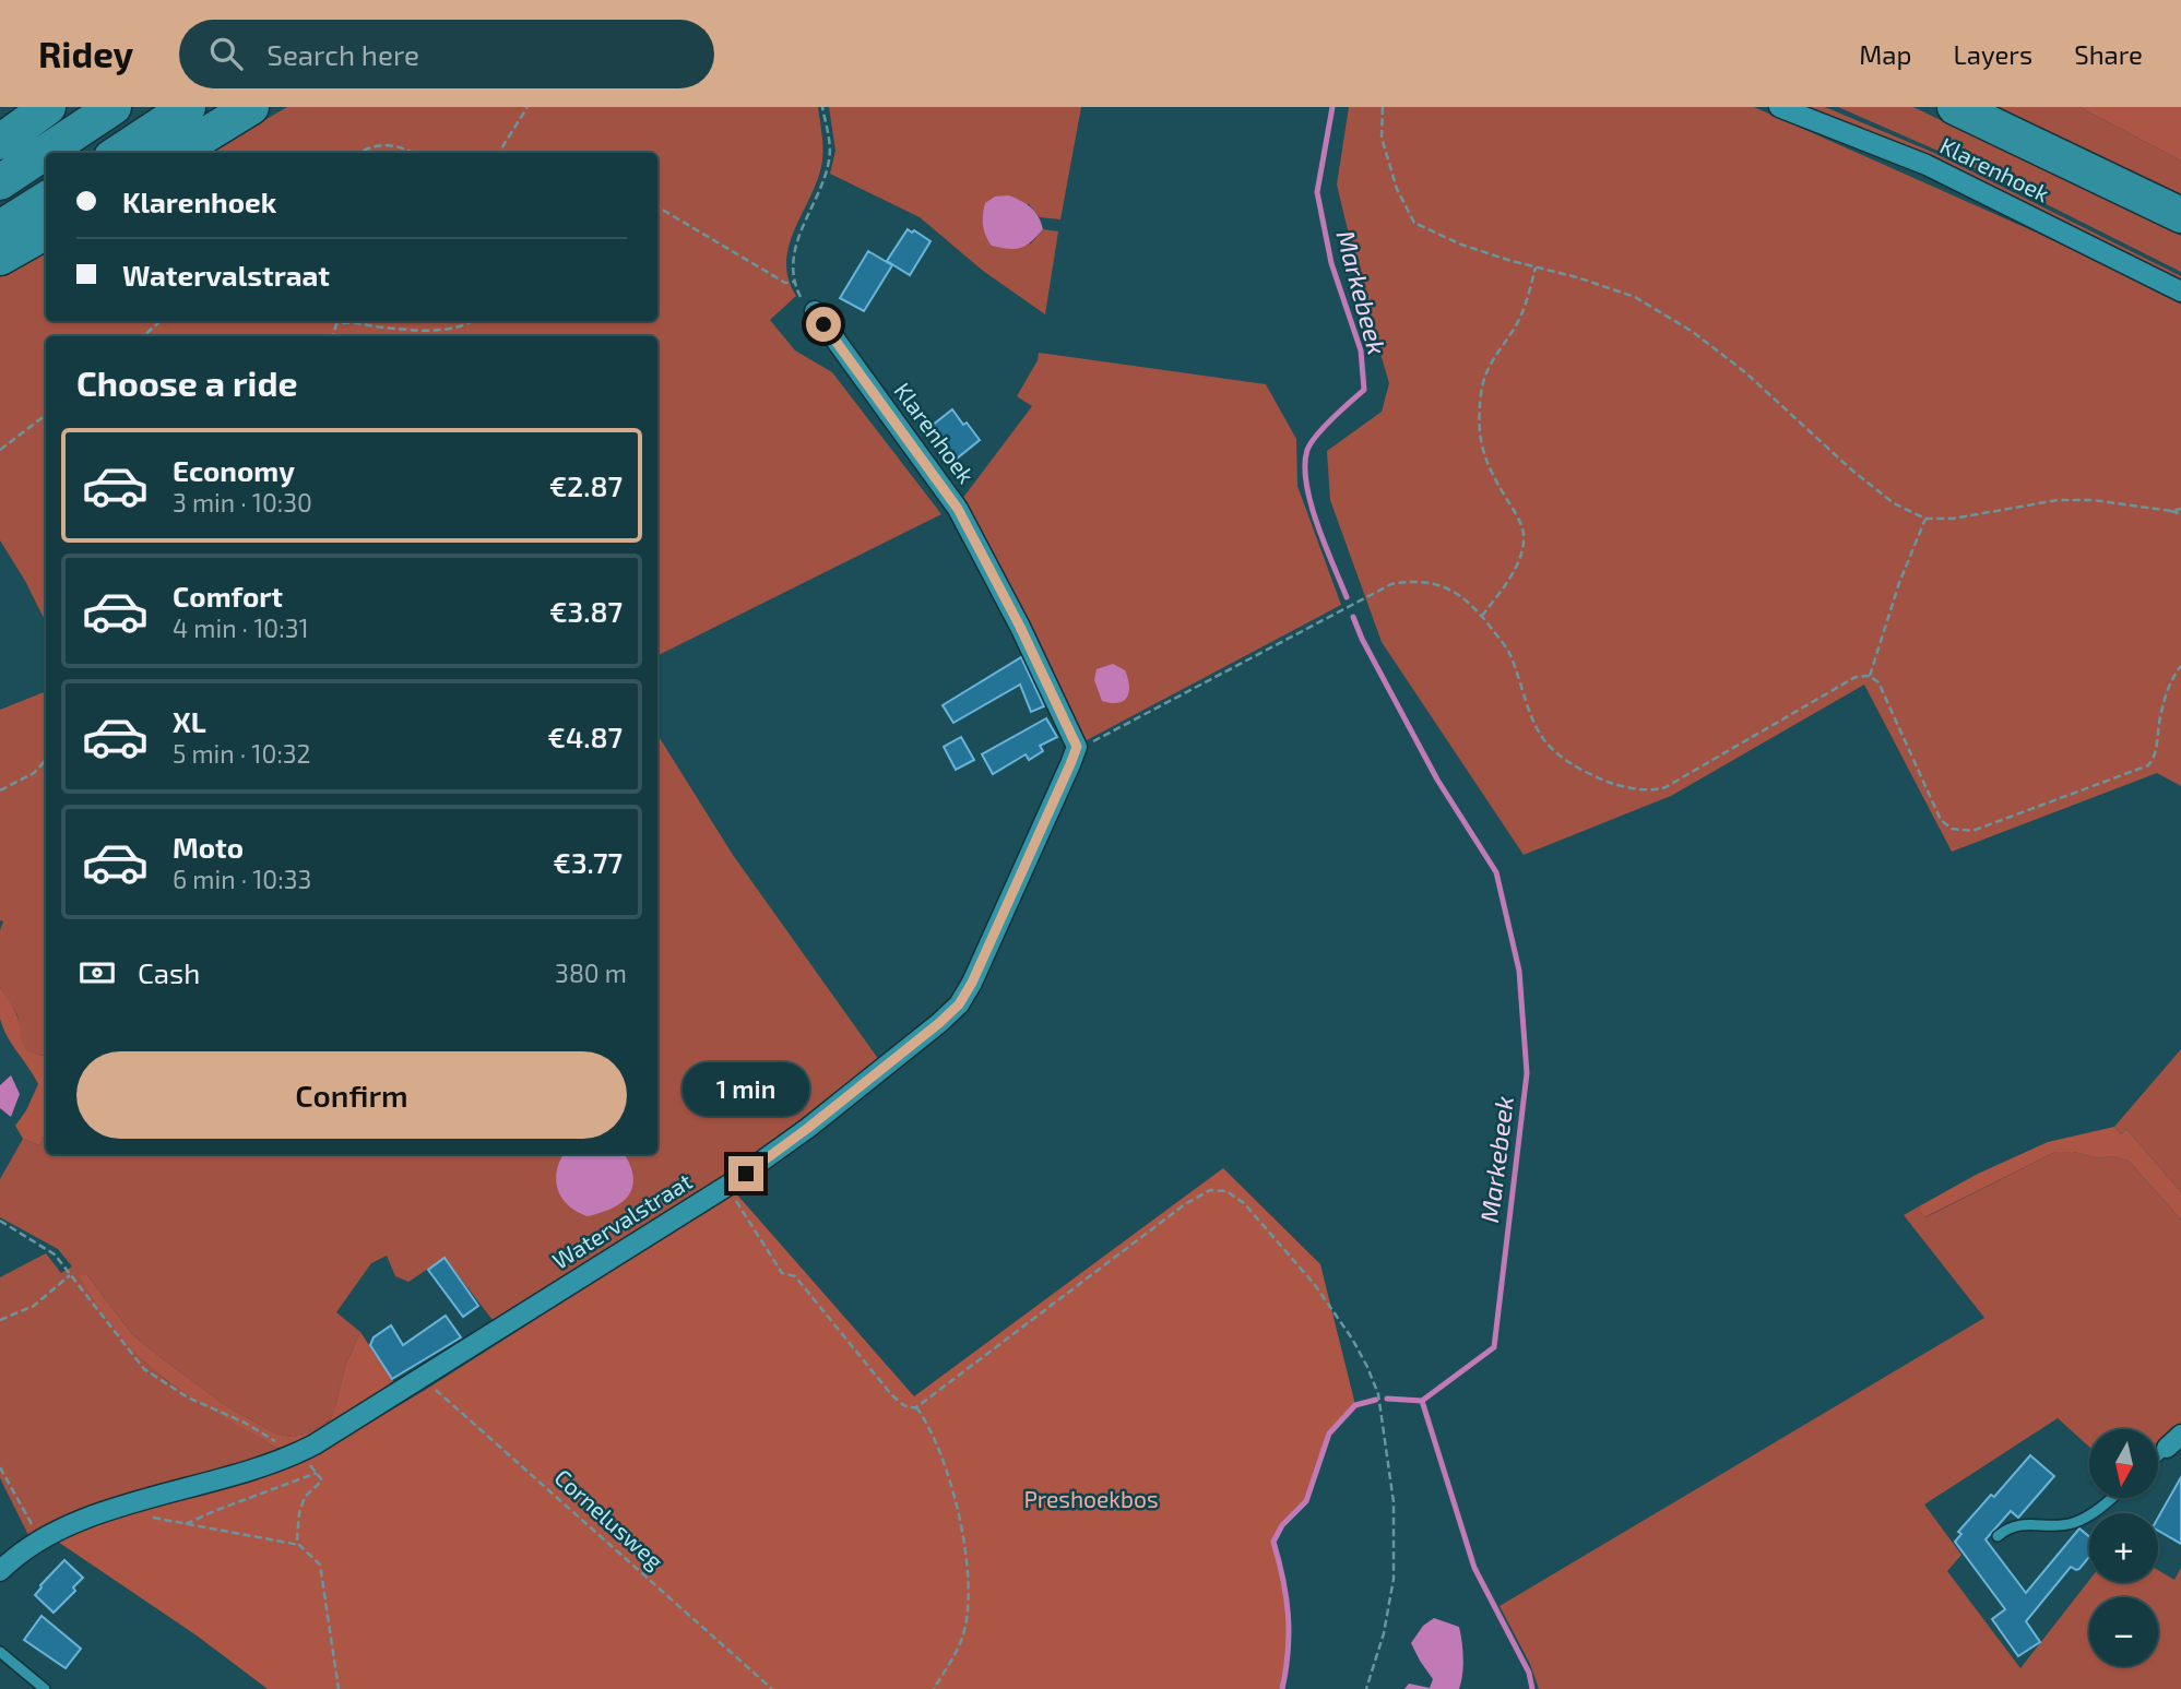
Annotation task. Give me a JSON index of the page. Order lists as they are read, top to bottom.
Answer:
{
  "streets": {
    "street": ["Klarenhoek", "Watervalstraat"],
    "path": ["Cornelusweg"]
  },
  "crossings": [
    ["Klarenhoek", "Watervalstraat"],
    ["Watervalstraat", "Cornelusweg"]
  ],
  "water": ["Markebeek"],
  "parks": ["Preshoekbos"],
  "north": "bottom",
  "page": {
    "header": "Ridey",
    "search": "Search here",
    "nav": ["Map", "Layers", "Share"],
    "banner": ["Klarenhoek", "Watervalstraat"],
    "heading": "Choose a ride",
    "list": [
      {
        "name": "Economy",
        "note": "3 min · 10:30",
        "value": "€2.87"
      },
      {
        "name": "Comfort",
        "note": "4 min · 10:31",
        "value": "€3.87"
      },
      {
        "name": "XL",
        "note": "5 min · 10:32",
        "value": "€4.87"
      },
      {
        "name": "Moto",
        "note": "6 min · 10:33",
        "value": "€3.77"
      }
    ],
    "pay": ["Cash", "380 m"],
    "buttons": "Confirm",
    "bubble": "1 min",
    "map_buttons": ["+", "−"]
  }
}
